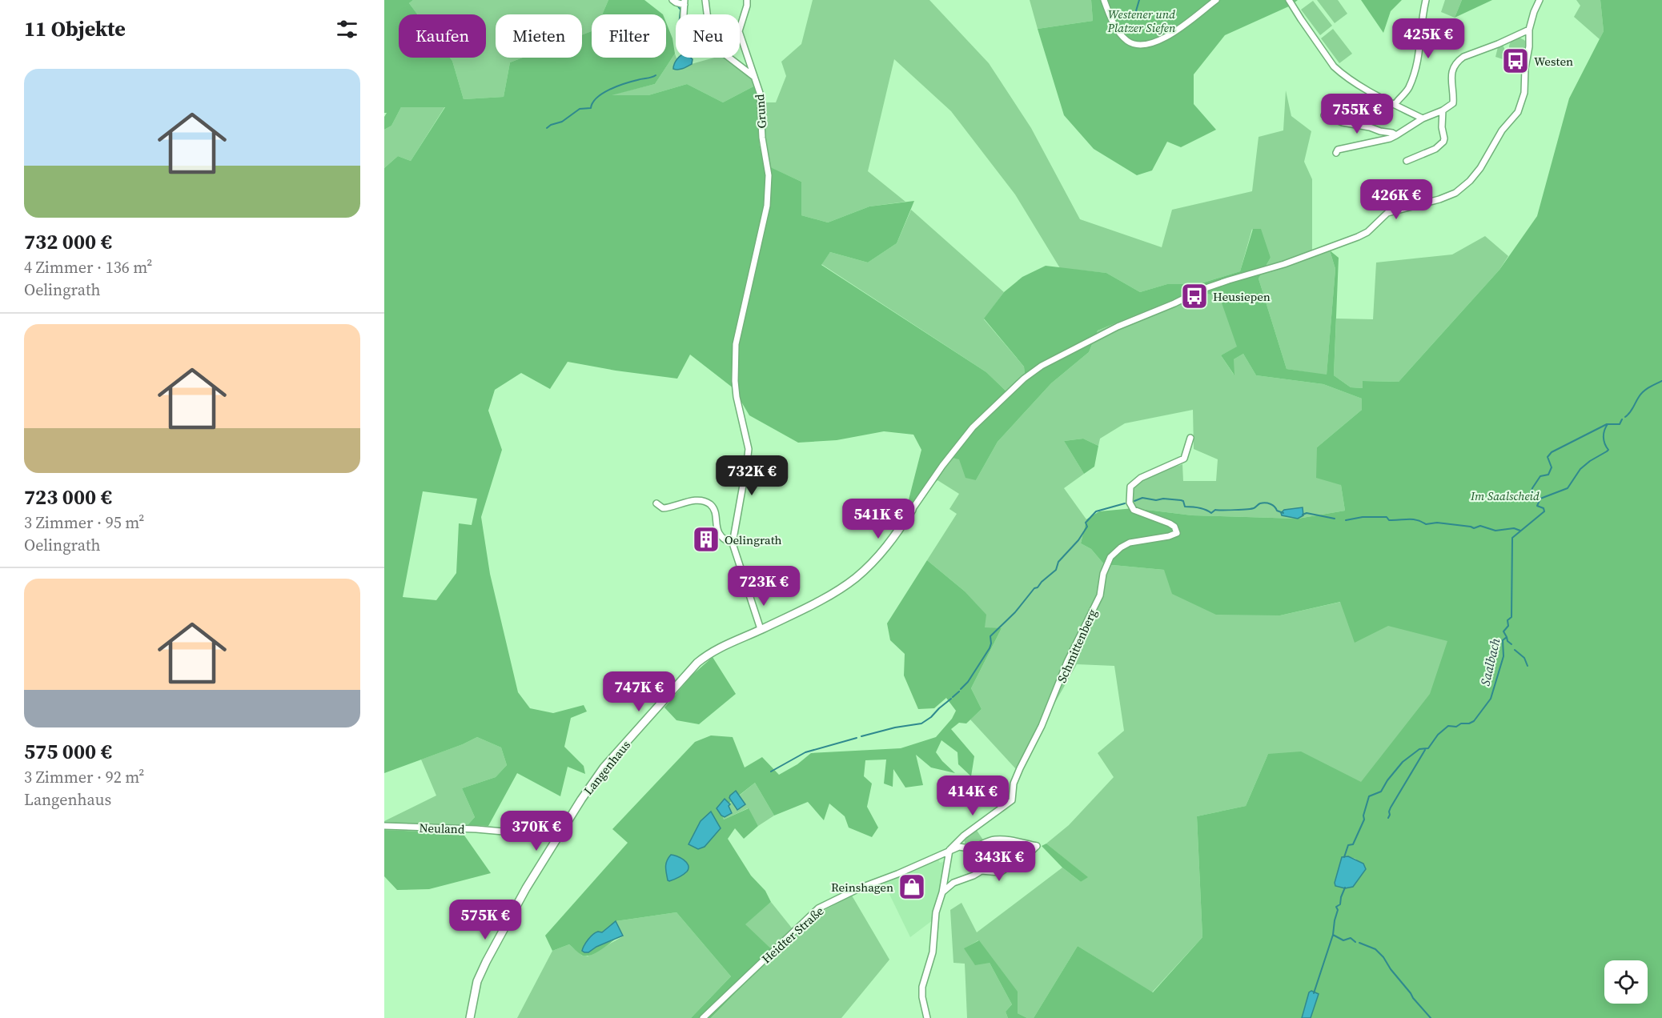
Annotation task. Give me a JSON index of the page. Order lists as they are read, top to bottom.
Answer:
{
  "streets": {
    "street": [
      "Grund",
      "Schmittenberg",
      "Langenhaus",
      "Neuland",
      "Heidter Straße"
    ]
  },
  "crossings": [
    ["Schmittenberg", "Heidter Straße"],
    ["Langenhaus", "Neuland"]
  ],
  "water": ["Saalbach"],
  "parks": ["Westener und Platzer Siefen", "Im Saalscheid"],
  "places": {
    "bus stop": ["Westen", "Heusiepen"],
    "building": ["Oelingrath"],
    "shop": ["Reinshagen"]
  },
  "page": {
    "heading": "11 Objekte",
    "chip": [
      "Kaufen",
      "Mieten",
      "Filter",
      "Neu"
    ],
    "price": [
      "425K €",
      "755K €",
      "426K €",
      "732K €",
      "541K €",
      "723K €",
      "747K €",
      "414K €",
      "370K €",
      "343K €",
      "575K €"
    ],
    "list": [
      {
        "name": "732 000 €",
        "note": "4 Zimmer · 136 m² · Oelingrath"
      },
      {
        "name": "723 000 €",
        "note": "3 Zimmer · 95 m² · Oelingrath"
      },
      {
        "name": "575 000 €",
        "note": "3 Zimmer · 92 m² · Langenhaus"
      }
    ]
  }
}
